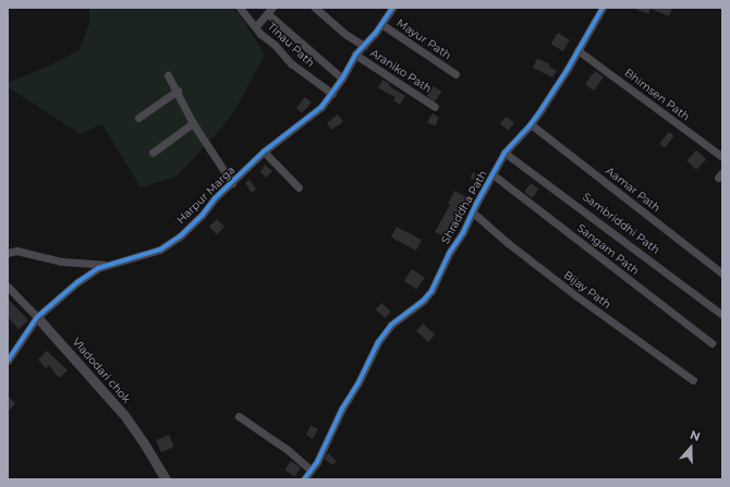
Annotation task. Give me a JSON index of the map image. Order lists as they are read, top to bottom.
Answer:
{
  "streets": {
    "street": [
      "Mayur Path",
      "Tinau Path",
      "Araniko Path",
      "Bhimsen Path",
      "Aamar Path",
      "Harpur Marga",
      "Shraddha Path",
      "Sambriddhi Path",
      "Sangam Path",
      "Bijay Path",
      "Vladodari chok"
    ]
  },
  "crossings": [
    ["Mayur Path", "Harpur Marga"],
    ["Tinau Path", "Harpur Marga"],
    ["Araniko Path", "Harpur Marga"],
    ["Bhimsen Path", "Shraddha Path"],
    ["Aamar Path", "Shraddha Path"],
    ["Harpur Marga", "Vladodari chok"],
    ["Shraddha Path", "Sambriddhi Path"],
    ["Shraddha Path", "Sangam Path"],
    ["Shraddha Path", "Bijay Path"]
  ],
  "north": "top"
}
